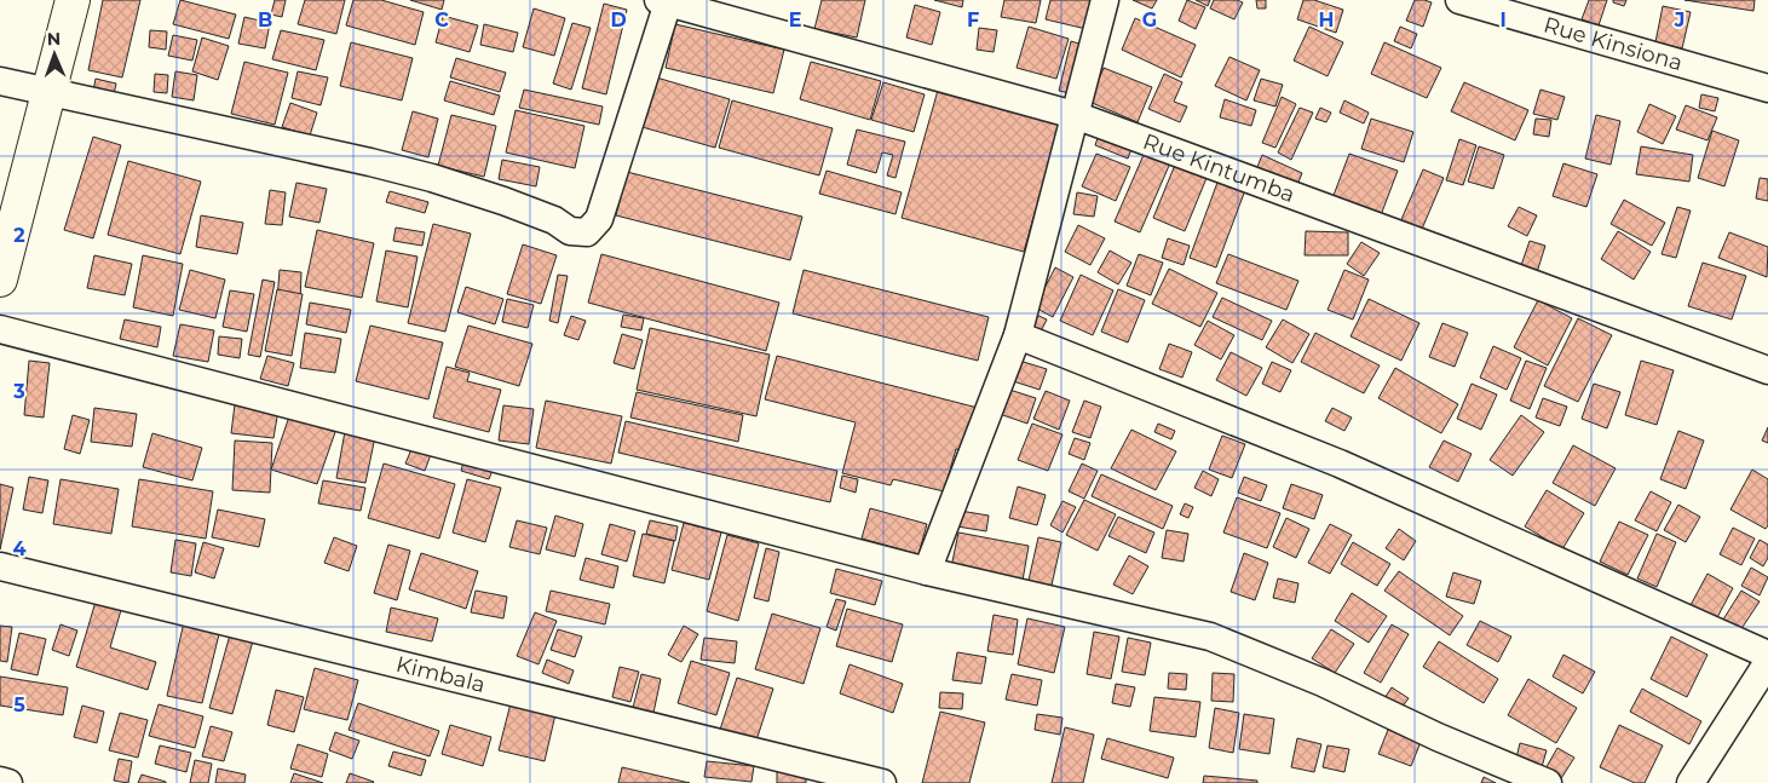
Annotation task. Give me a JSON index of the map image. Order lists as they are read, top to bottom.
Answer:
{
  "streets": {
    "street": ["Rue Kinsiona", "Rue Kintumba", "Kimbala"]
  },
  "north": "top",
  "grid": {
    "columns": [
      "B",
      "C",
      "D",
      "E",
      "F",
      "G",
      "H",
      "I",
      "J"
    ],
    "rows": [
      "2",
      "3",
      "4",
      "5"
    ]
  }
}
